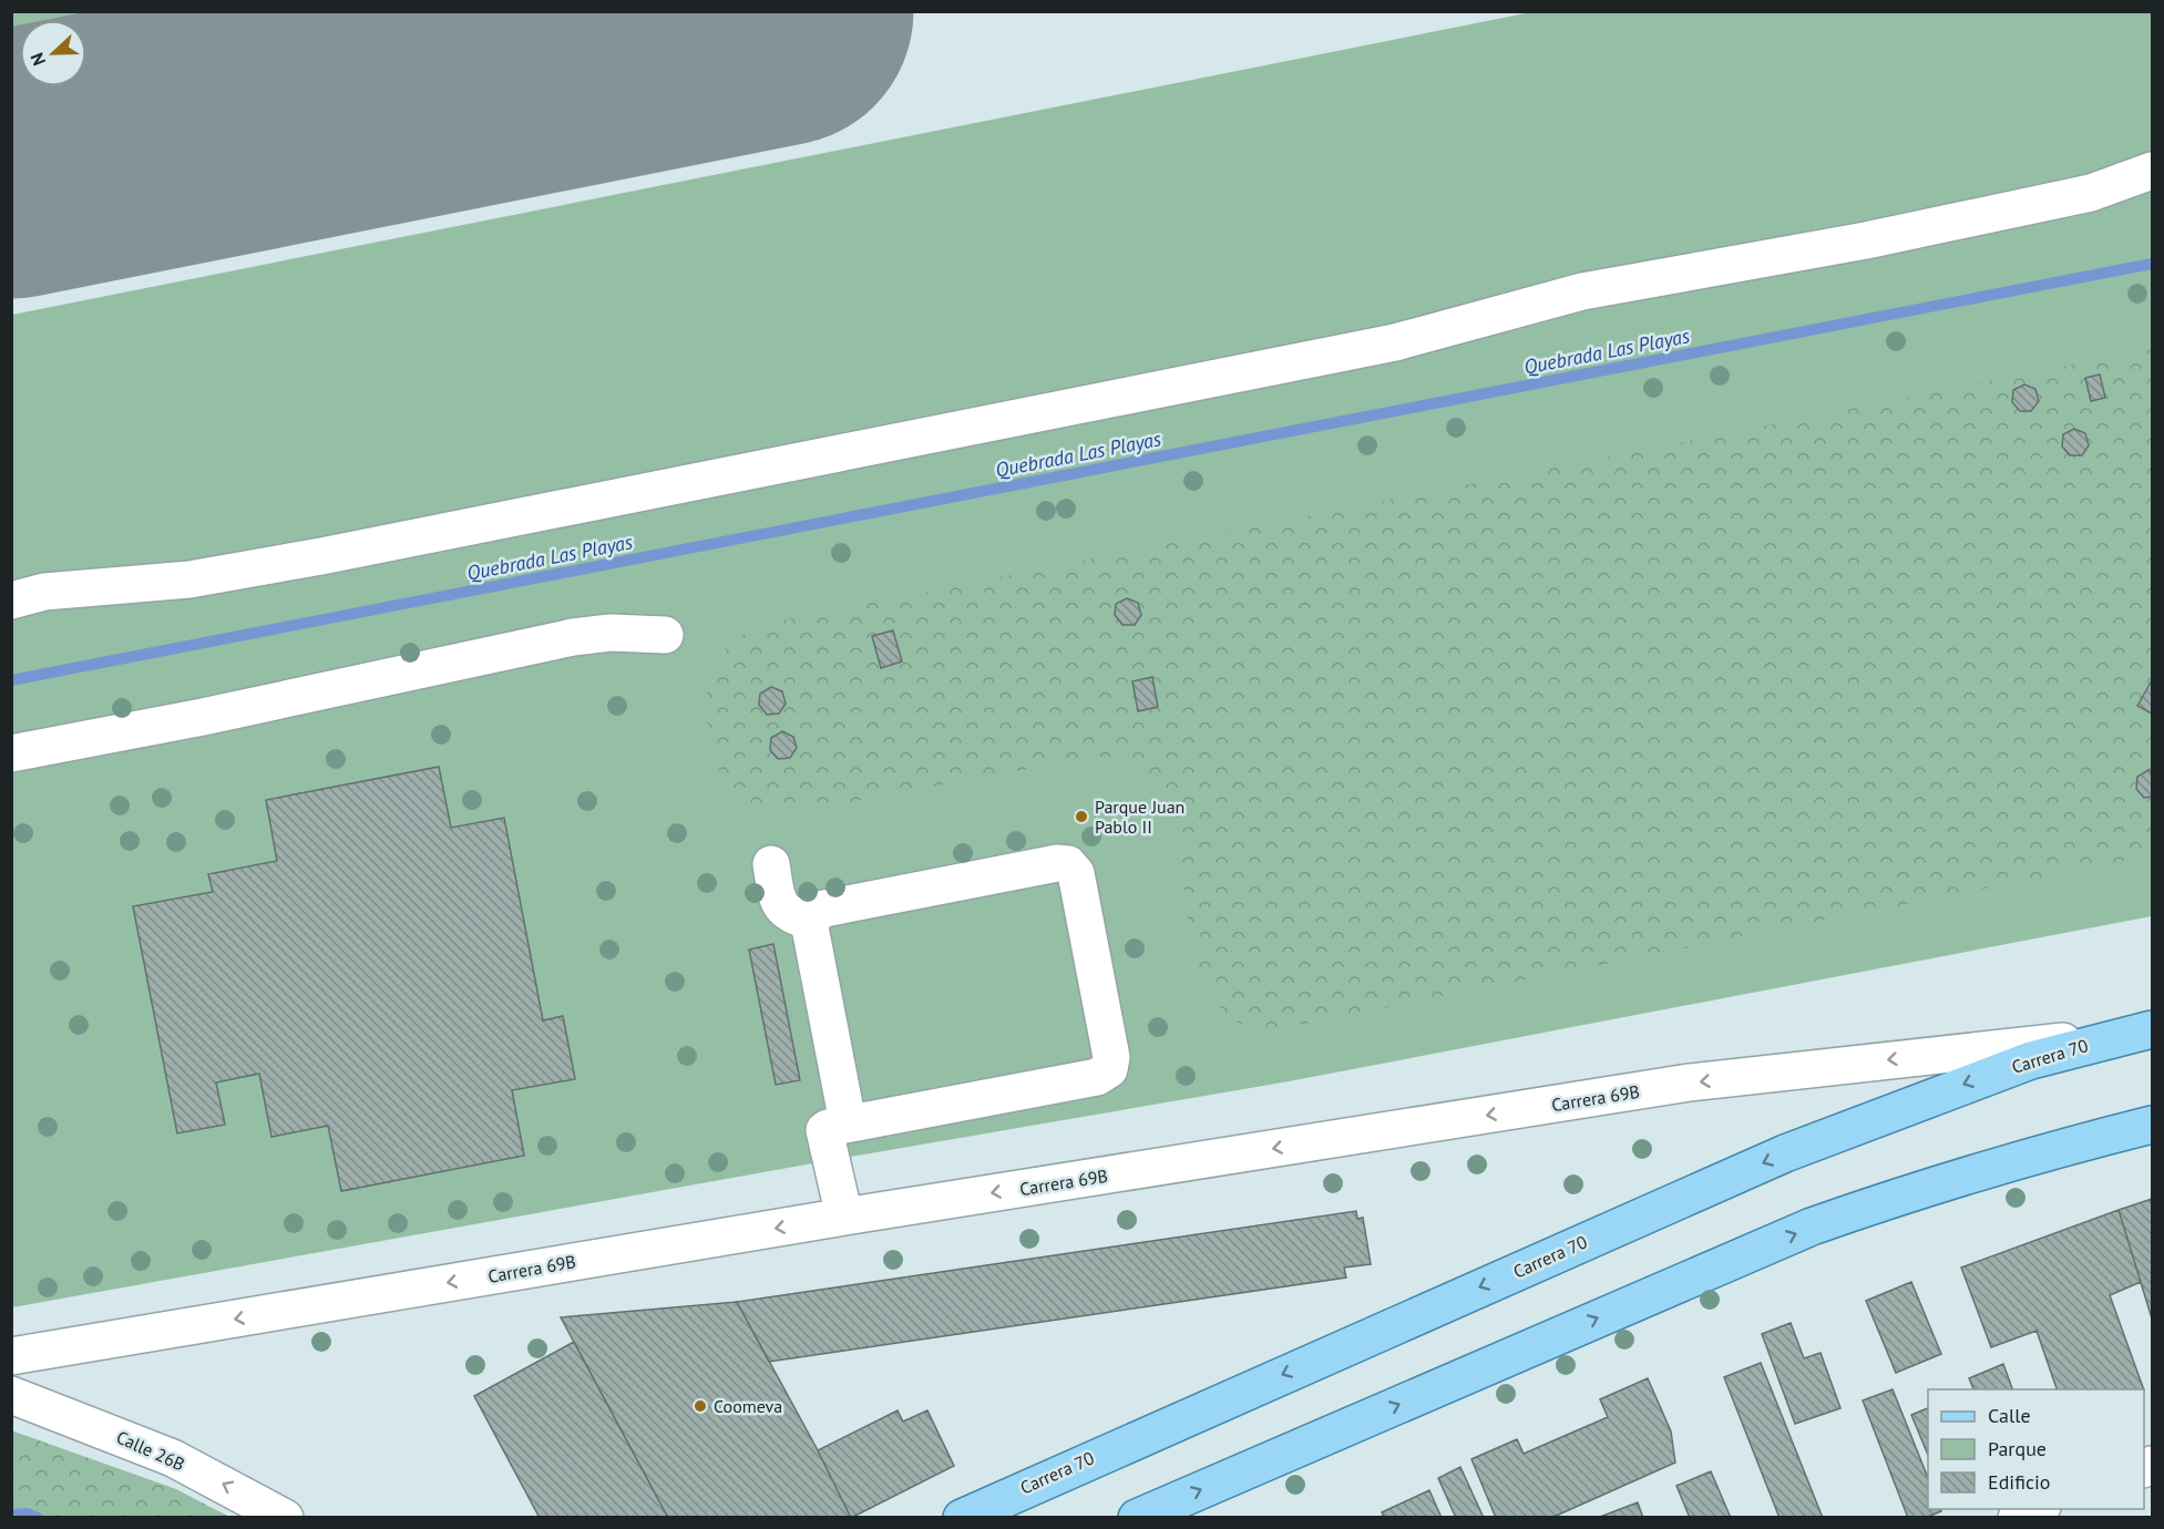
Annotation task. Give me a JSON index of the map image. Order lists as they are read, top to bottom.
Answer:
{
  "streets": {
    "main road": ["Carrera 70"],
    "street": ["Carrera 69B", "Calle 26B"]
  },
  "crossings": [
    ["Carrera 70", "Carrera 69B"]
  ],
  "one_way": ["Carrera 69B", "Calle 26B"],
  "water": ["Quebrada Las Playas"],
  "places": ["Parque Juan Pablo II", "Coomeva"],
  "legend": ["Calle", "Parque", "Edificio"],
  "north": "left"
}
